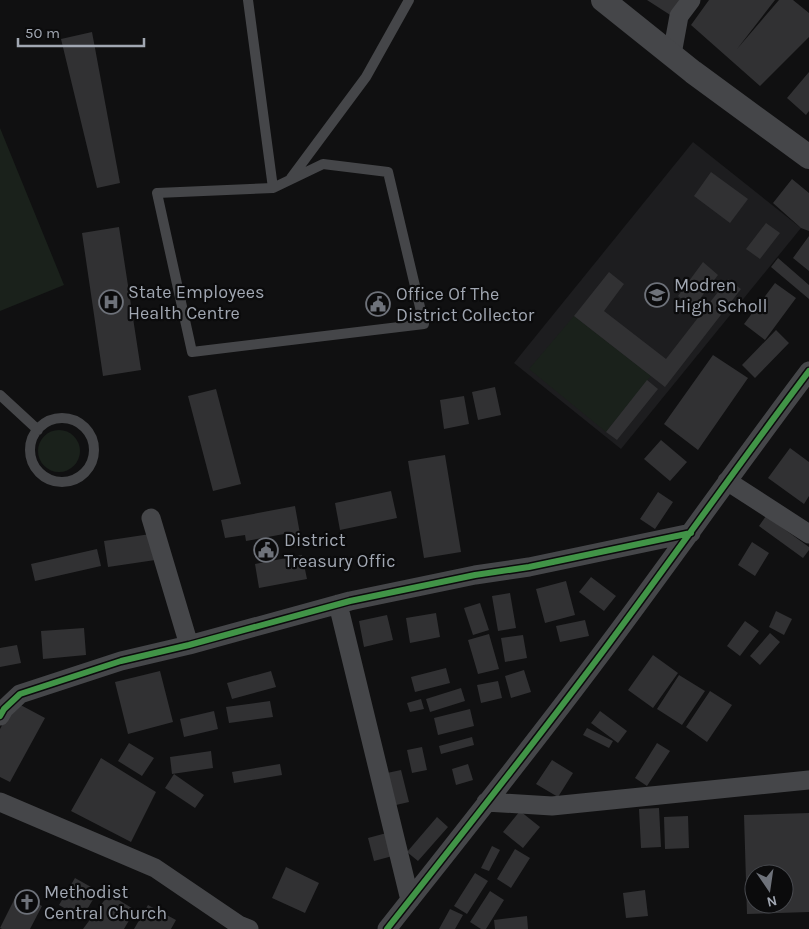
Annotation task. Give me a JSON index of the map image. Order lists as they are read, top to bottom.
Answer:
{
  "places": {
    "school or university": ["Modren High Scholl"],
    "hospital": ["State Employees Health Centre"],
    "public building": ["Office Of The District Collector", "District Treasury Offic"],
    "church": ["Methodist Central Church"]
  },
  "scale_bar": "50 m",
  "north": "bottom"
}
